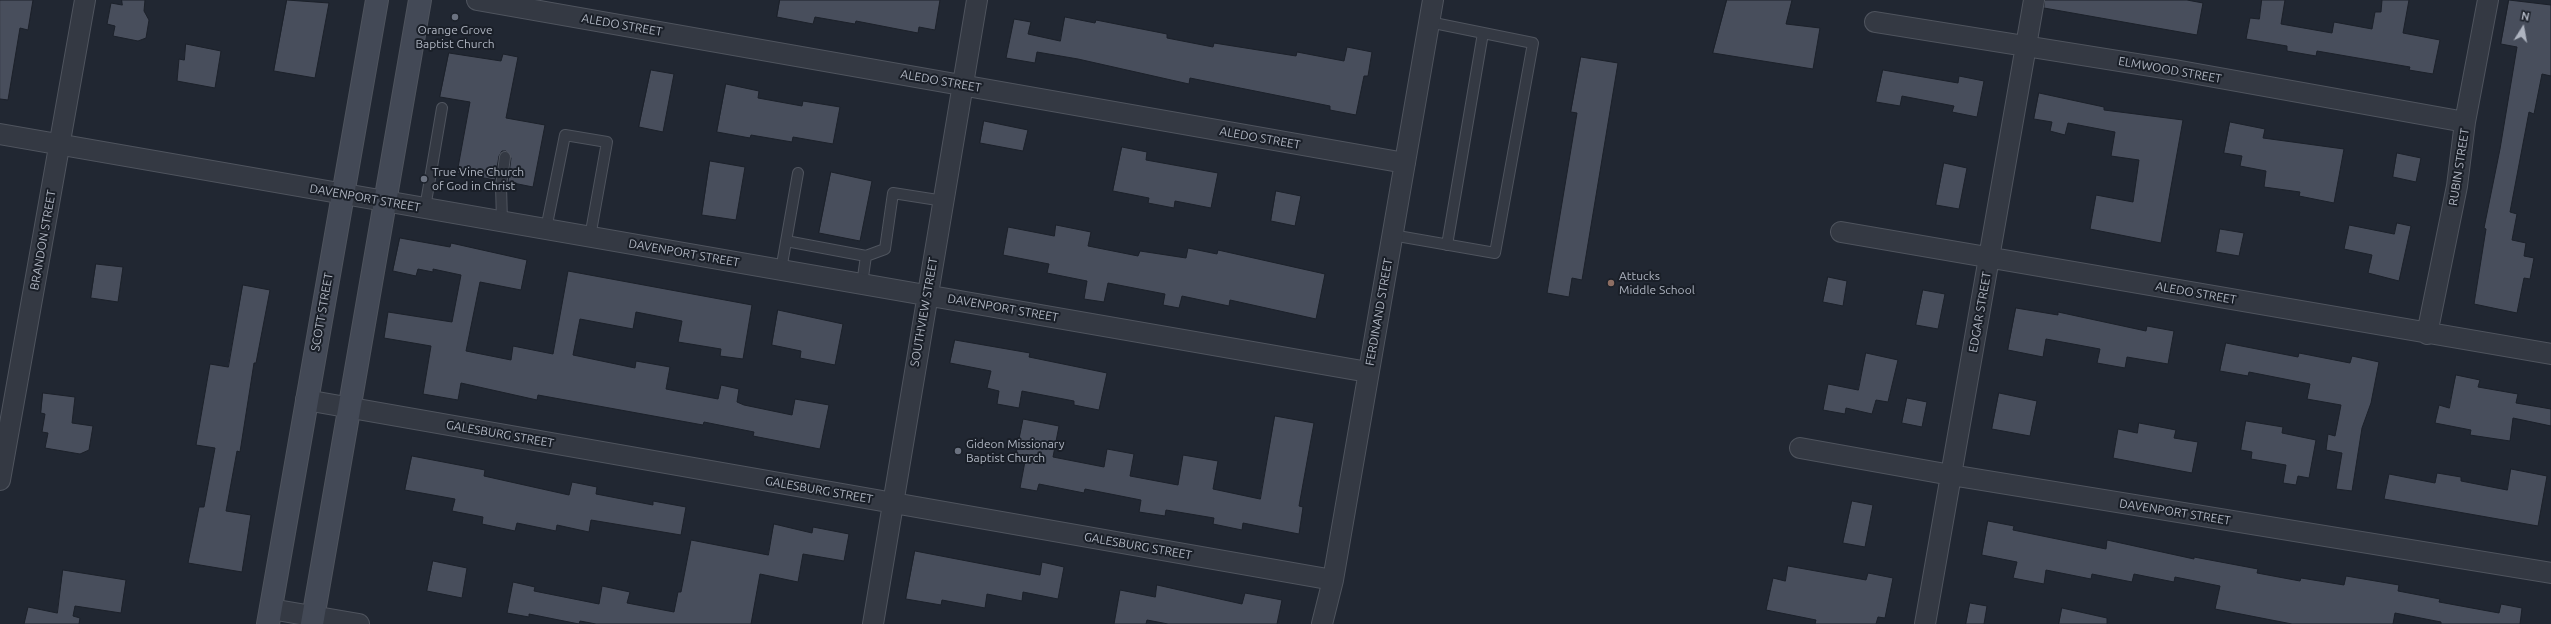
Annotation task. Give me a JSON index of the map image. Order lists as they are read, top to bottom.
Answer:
{
  "streets": {
    "main road": ["SCOTT STREET"],
    "street": [
      "ALEDO STREET",
      "ELMWOOD STREET",
      "RUBIN STREET",
      "DAVENPORT STREET",
      "BRANDON STREET",
      "SOUTHVIEW STREET",
      "FERDINAND STREET",
      "EDGAR STREET",
      "GALESBURG STREET"
    ]
  },
  "crossings": [
    ["ALEDO STREET", "RUBIN STREET"],
    ["ALEDO STREET", "SOUTHVIEW STREET"],
    ["ALEDO STREET", "FERDINAND STREET"],
    ["ALEDO STREET", "EDGAR STREET"],
    ["ELMWOOD STREET", "RUBIN STREET"],
    ["ELMWOOD STREET", "EDGAR STREET"],
    ["DAVENPORT STREET", "BRANDON STREET"],
    ["DAVENPORT STREET", "SCOTT STREET"],
    ["DAVENPORT STREET", "SOUTHVIEW STREET"],
    ["DAVENPORT STREET", "FERDINAND STREET"],
    ["DAVENPORT STREET", "EDGAR STREET"],
    ["SCOTT STREET", "GALESBURG STREET"],
    ["SOUTHVIEW STREET", "GALESBURG STREET"],
    ["FERDINAND STREET", "GALESBURG STREET"]
  ],
  "places": [
    "Orange Grove Baptist Church",
    "True Vine Church of God in Christ",
    "Attucks Middle School",
    "Gideon Missionary Baptist Church"
  ],
  "north": "top"
}
